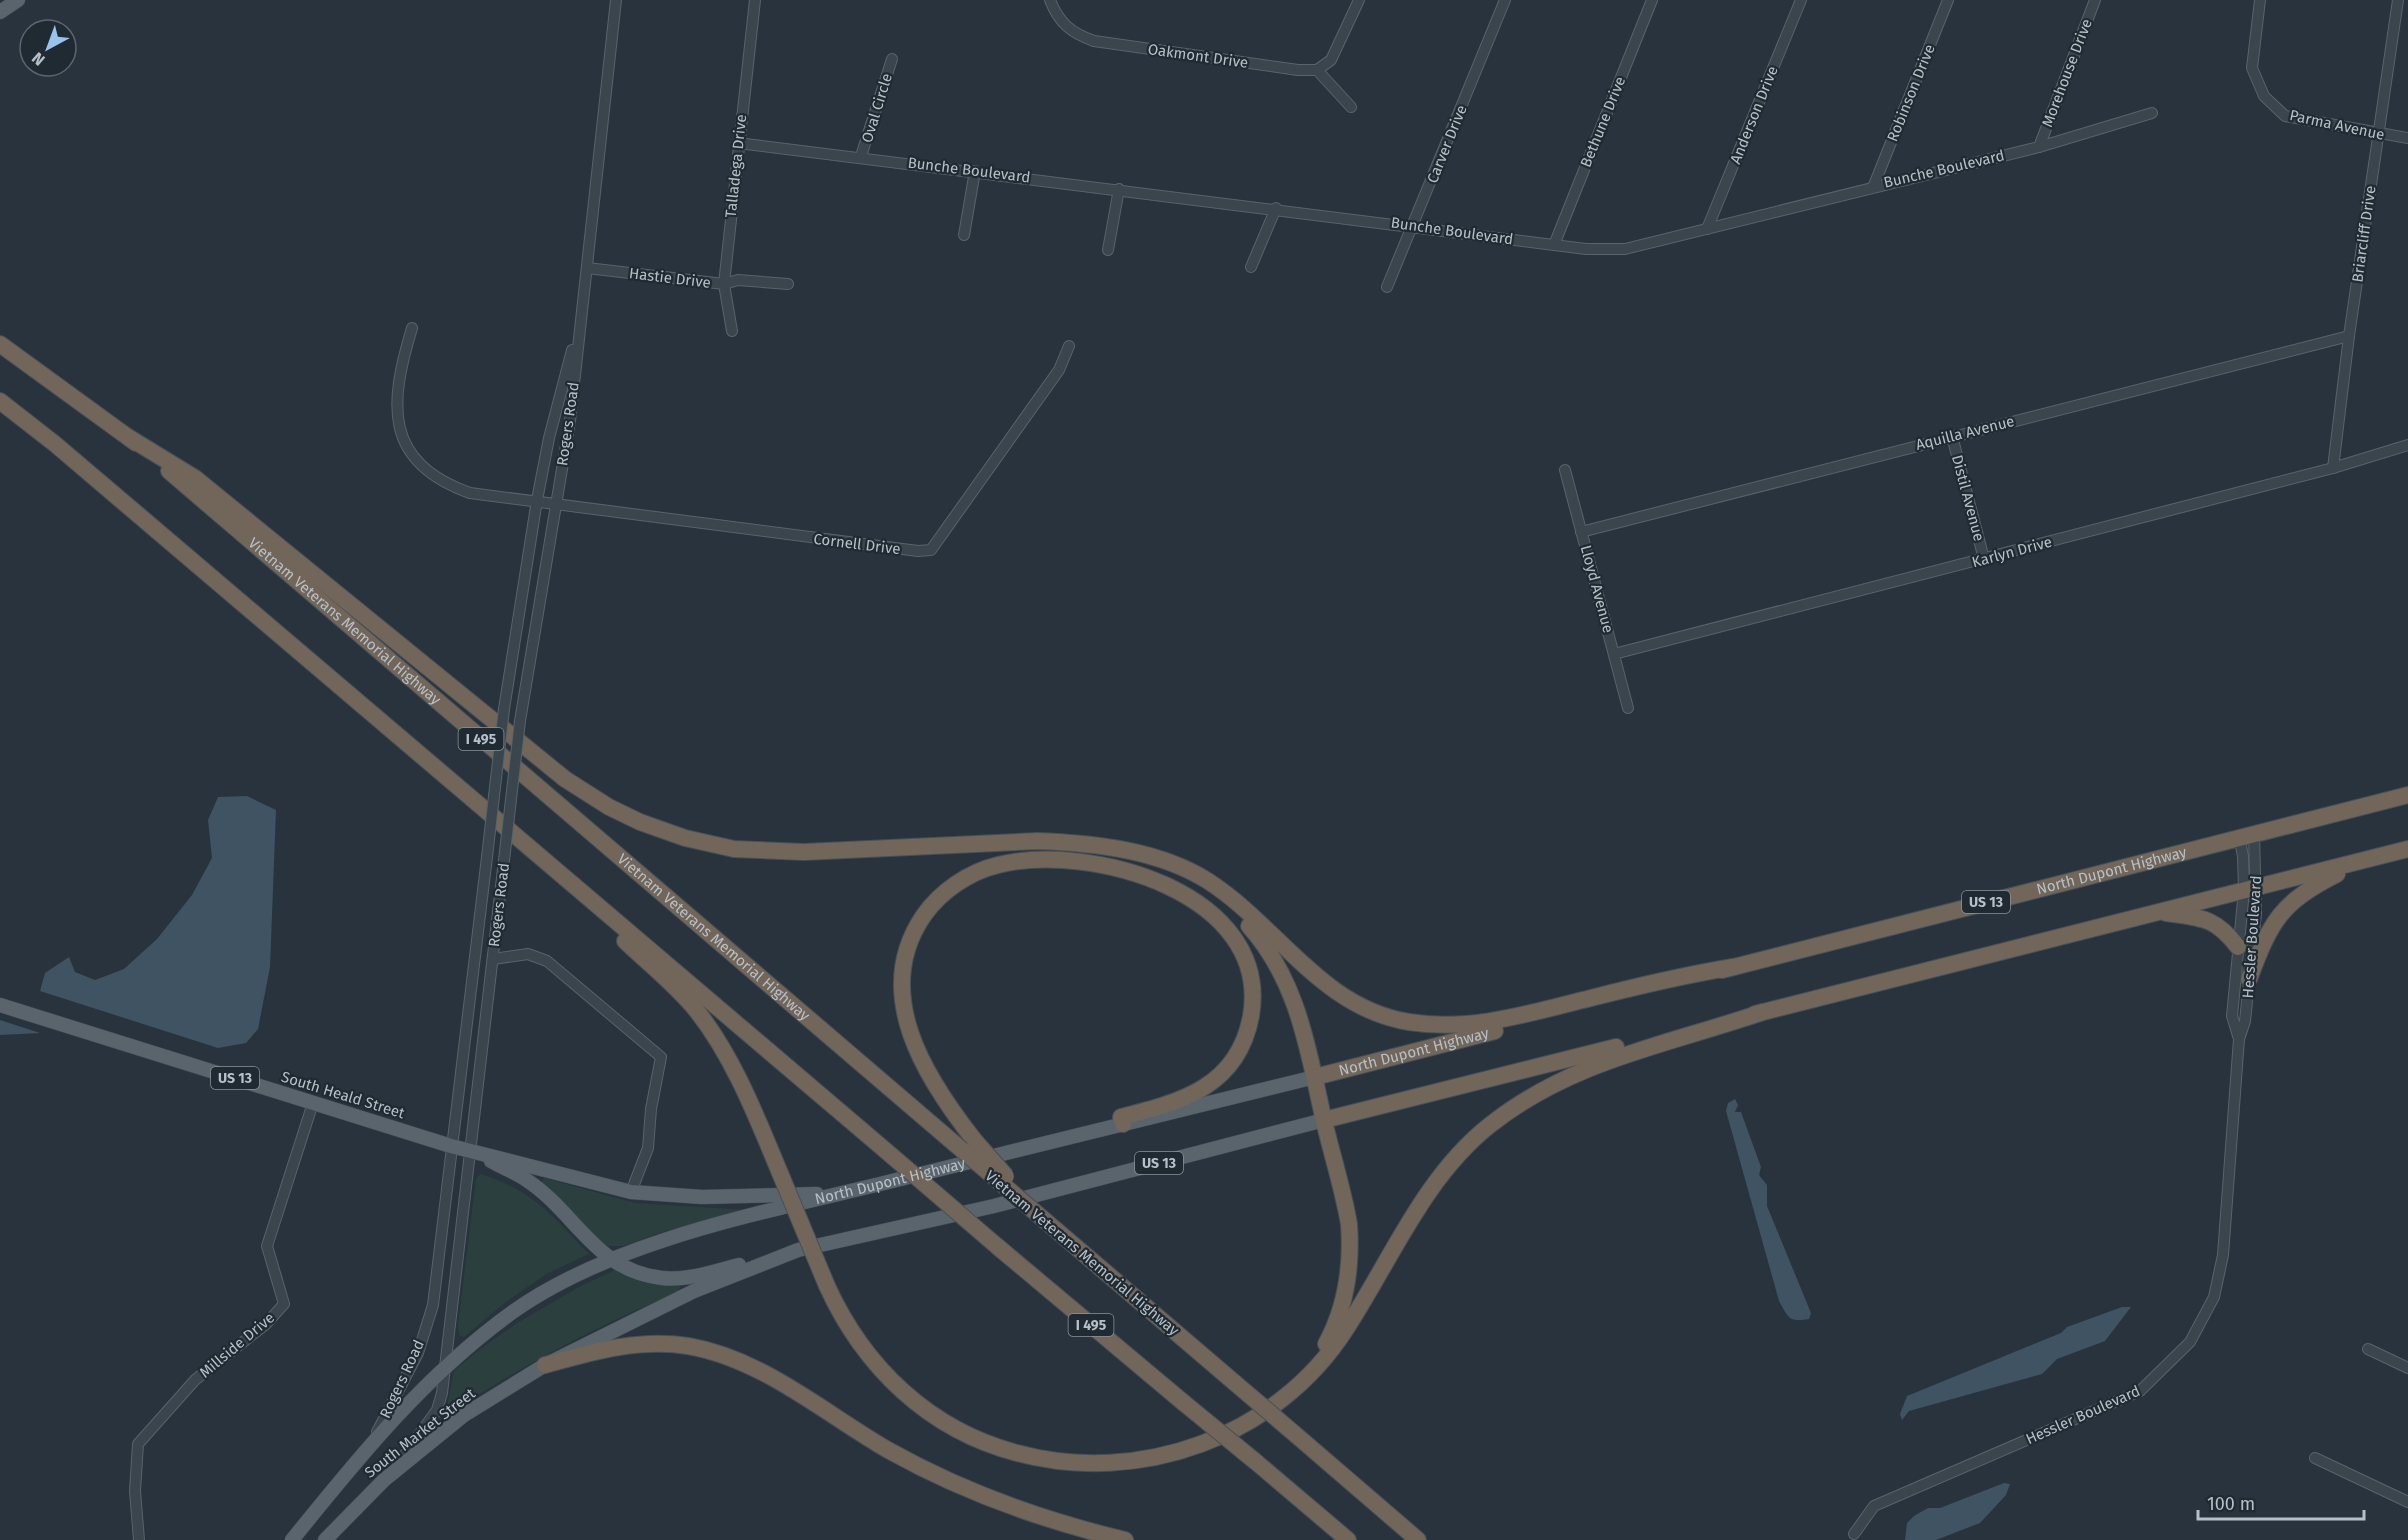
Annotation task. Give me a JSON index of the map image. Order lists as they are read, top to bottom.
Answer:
{
  "streets": {
    "highway": [
      "Vietnam Veterans Memorial Highway",
      "I 495",
      "North Dupont Highway",
      "US 13"
    ],
    "main road": ["South Heald Street", "South Market Street"],
    "street": [
      "Oakmont Drive",
      "Morehouse Drive",
      "Robinson Drive",
      "Oval Circle",
      "Anderson Drive",
      "Bethune Drive",
      "Parma Avenue",
      "Carver Drive",
      "Talladega Drive",
      "Bunche Boulevard",
      "Briarcliff Drive",
      "Hastie Drive",
      "Rogers Road",
      "Aquilla Avenue",
      "Distil Avenue",
      "Cornell Drive",
      "Karlyn Drive",
      "Lloyd Avenue",
      "Hessler Boulevard",
      "Millside Drive"
    ]
  },
  "crossings": [
    ["Morehouse Drive", "Bunche Boulevard"],
    ["Robinson Drive", "Bunche Boulevard"],
    ["Oval Circle", "Bunche Boulevard"],
    ["Anderson Drive", "Bunche Boulevard"],
    ["Bethune Drive", "Bunche Boulevard"],
    ["Parma Avenue", "Briarcliff Drive"],
    ["Carver Drive", "Bunche Boulevard"],
    ["Talladega Drive", "Bunche Boulevard"],
    ["Talladega Drive", "Hastie Drive"],
    ["Briarcliff Drive", "Aquilla Avenue"],
    ["Briarcliff Drive", "Karlyn Drive"],
    ["Hastie Drive", "Rogers Road"],
    ["Rogers Road", "Cornell Drive"],
    ["Rogers Road", "North Dupont Highway"],
    ["Rogers Road", "South Heald Street"],
    ["Rogers Road", "South Market Street"],
    ["Aquilla Avenue", "Distil Avenue"],
    ["Aquilla Avenue", "Lloyd Avenue"],
    ["Distil Avenue", "Karlyn Drive"],
    ["Karlyn Drive", "Lloyd Avenue"],
    ["North Dupont Highway", "Hessler Boulevard"],
    ["North Dupont Highway", "South Heald Street"],
    ["North Dupont Highway", "South Market Street"],
    ["US 13", "Hessler Boulevard"],
    ["US 13", "South Heald Street"],
    ["South Heald Street", "Millside Drive"]
  ],
  "scale_bar": "100 m",
  "north": "bottom left"
}
